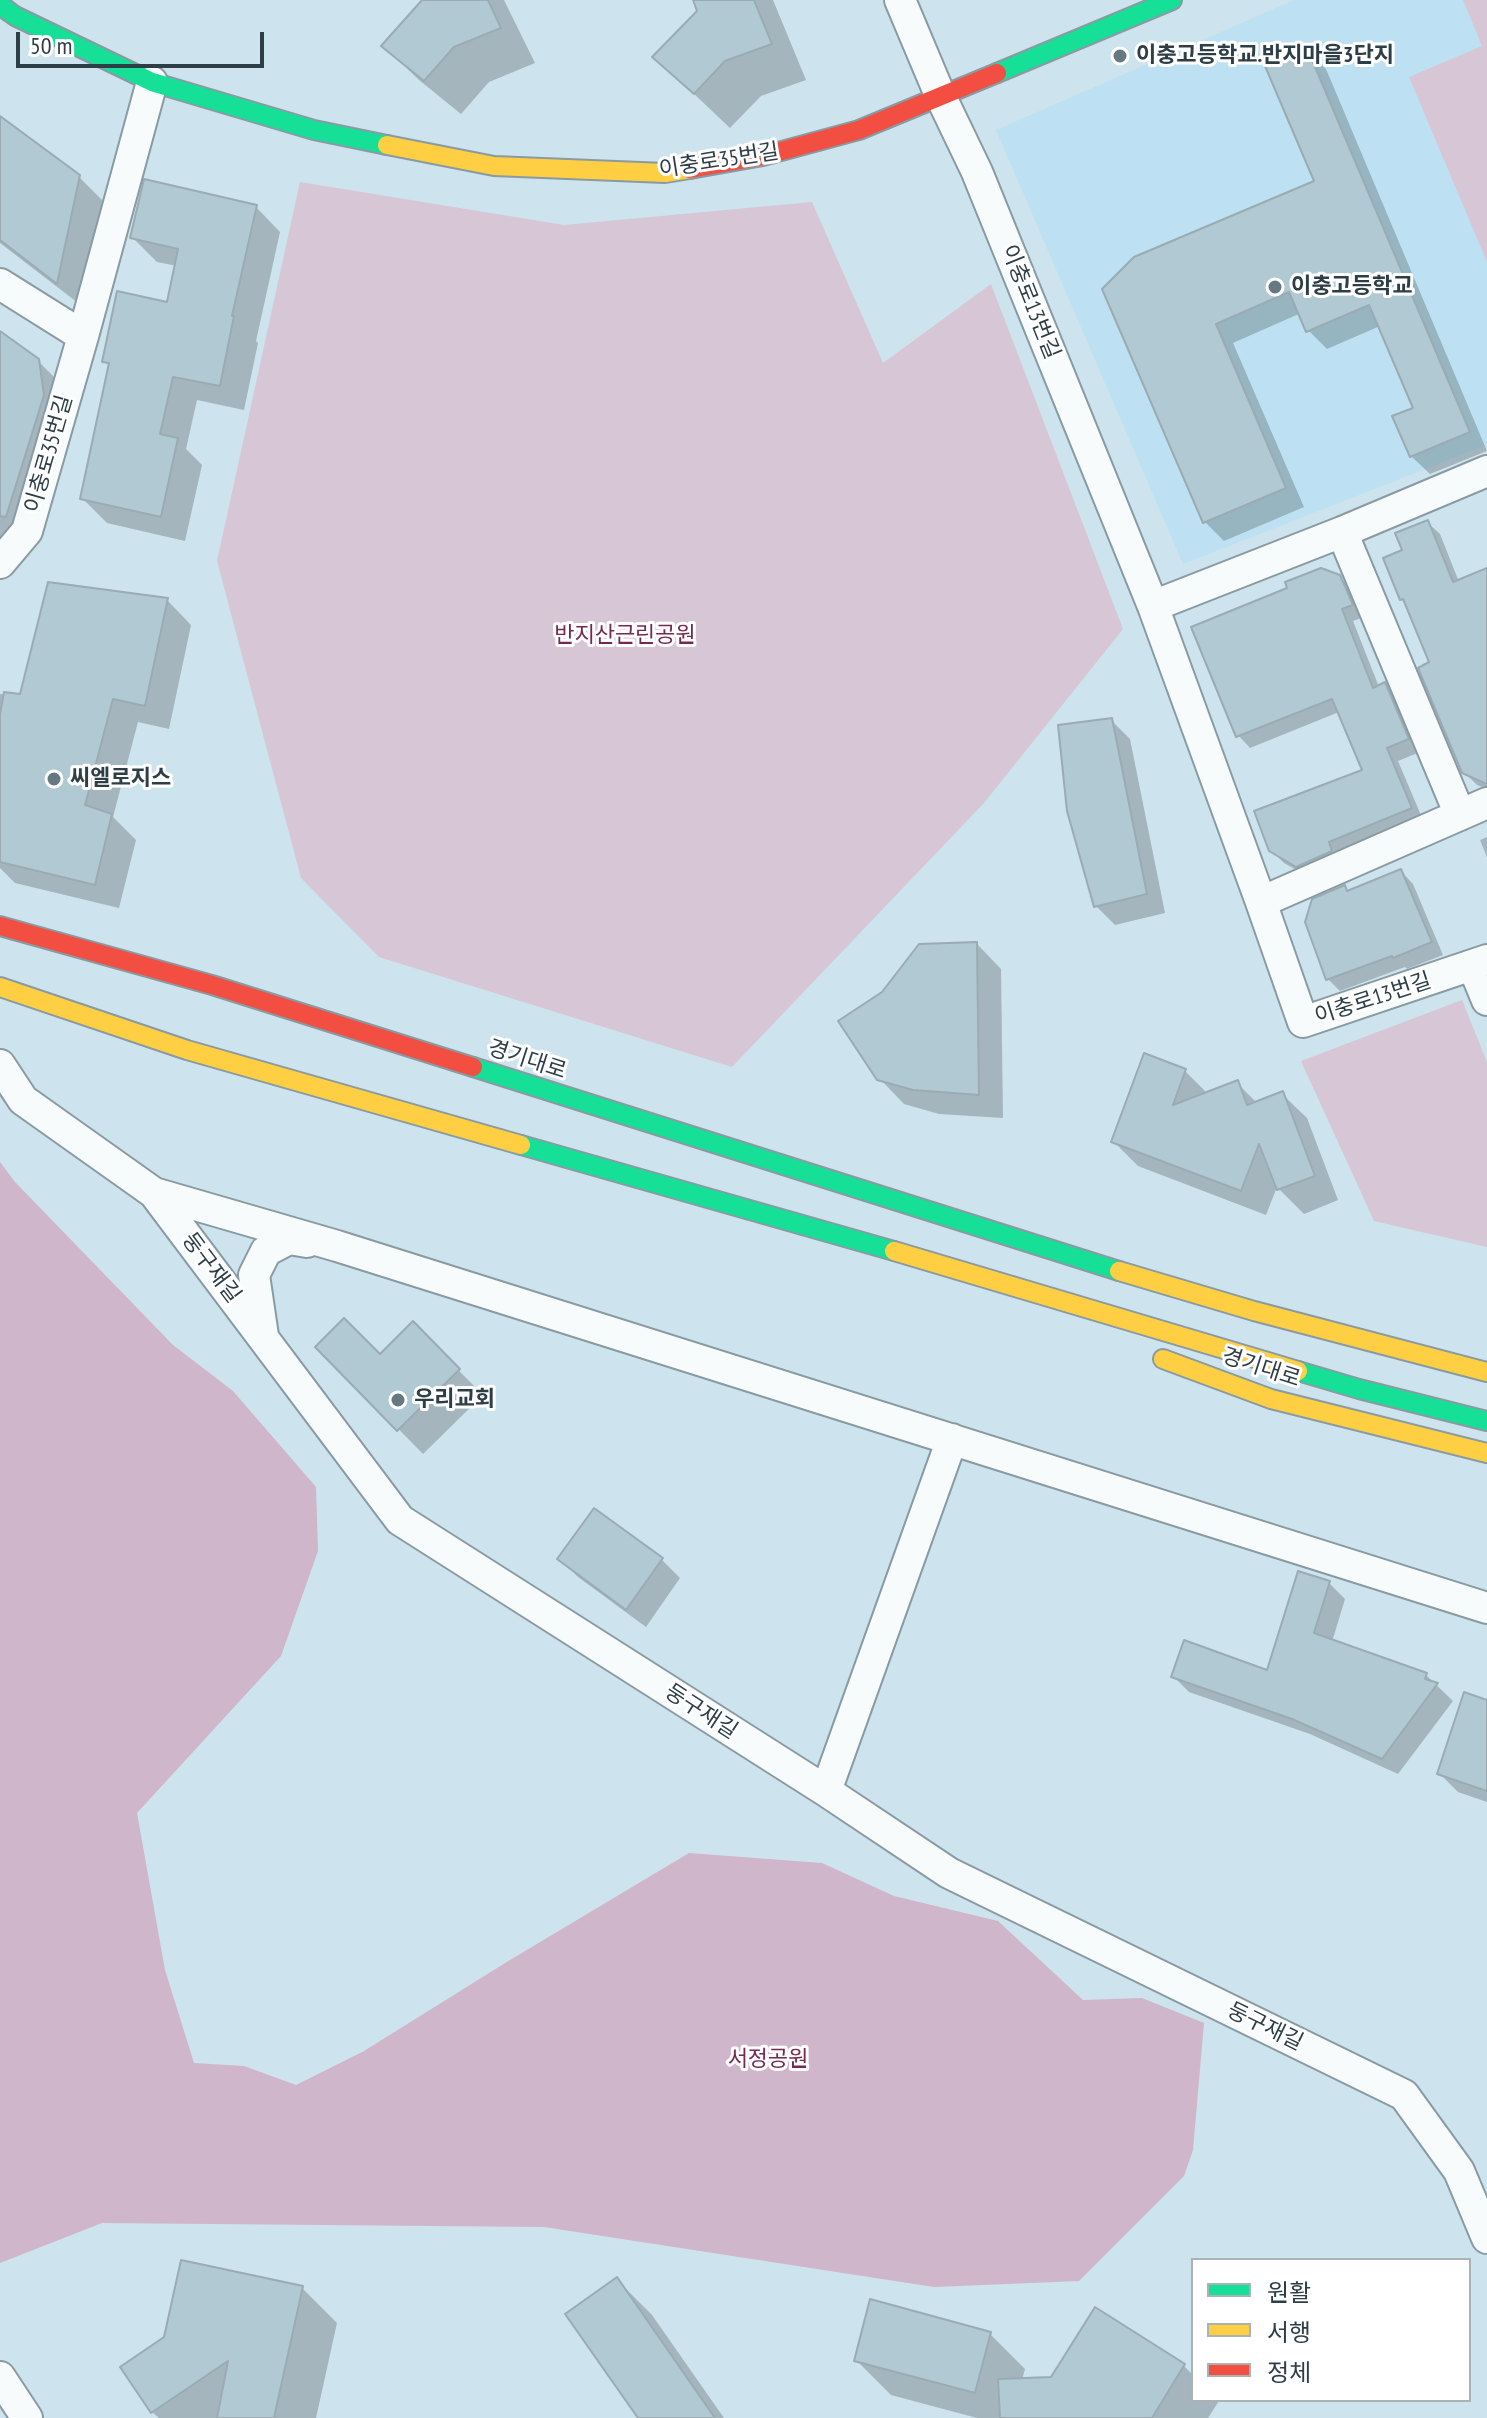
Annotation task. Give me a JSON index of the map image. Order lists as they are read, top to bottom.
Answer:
{
  "streets": {
    "main road": ["이충로35번길", "경기대로"],
    "street": ["이충로13번길", "둥구재길"]
  },
  "crossings": [
    ["이충로35번길", "이충로13번길"]
  ],
  "parks": ["반지산근린공원", "서정공원"],
  "places": [
    "이충고등학교.반지마을3단지",
    "이충고등학교",
    "씨엘로지스",
    "우리교회"
  ],
  "legend": ["원활", "서행", "정체"],
  "scale_bar": "50 m"
}
